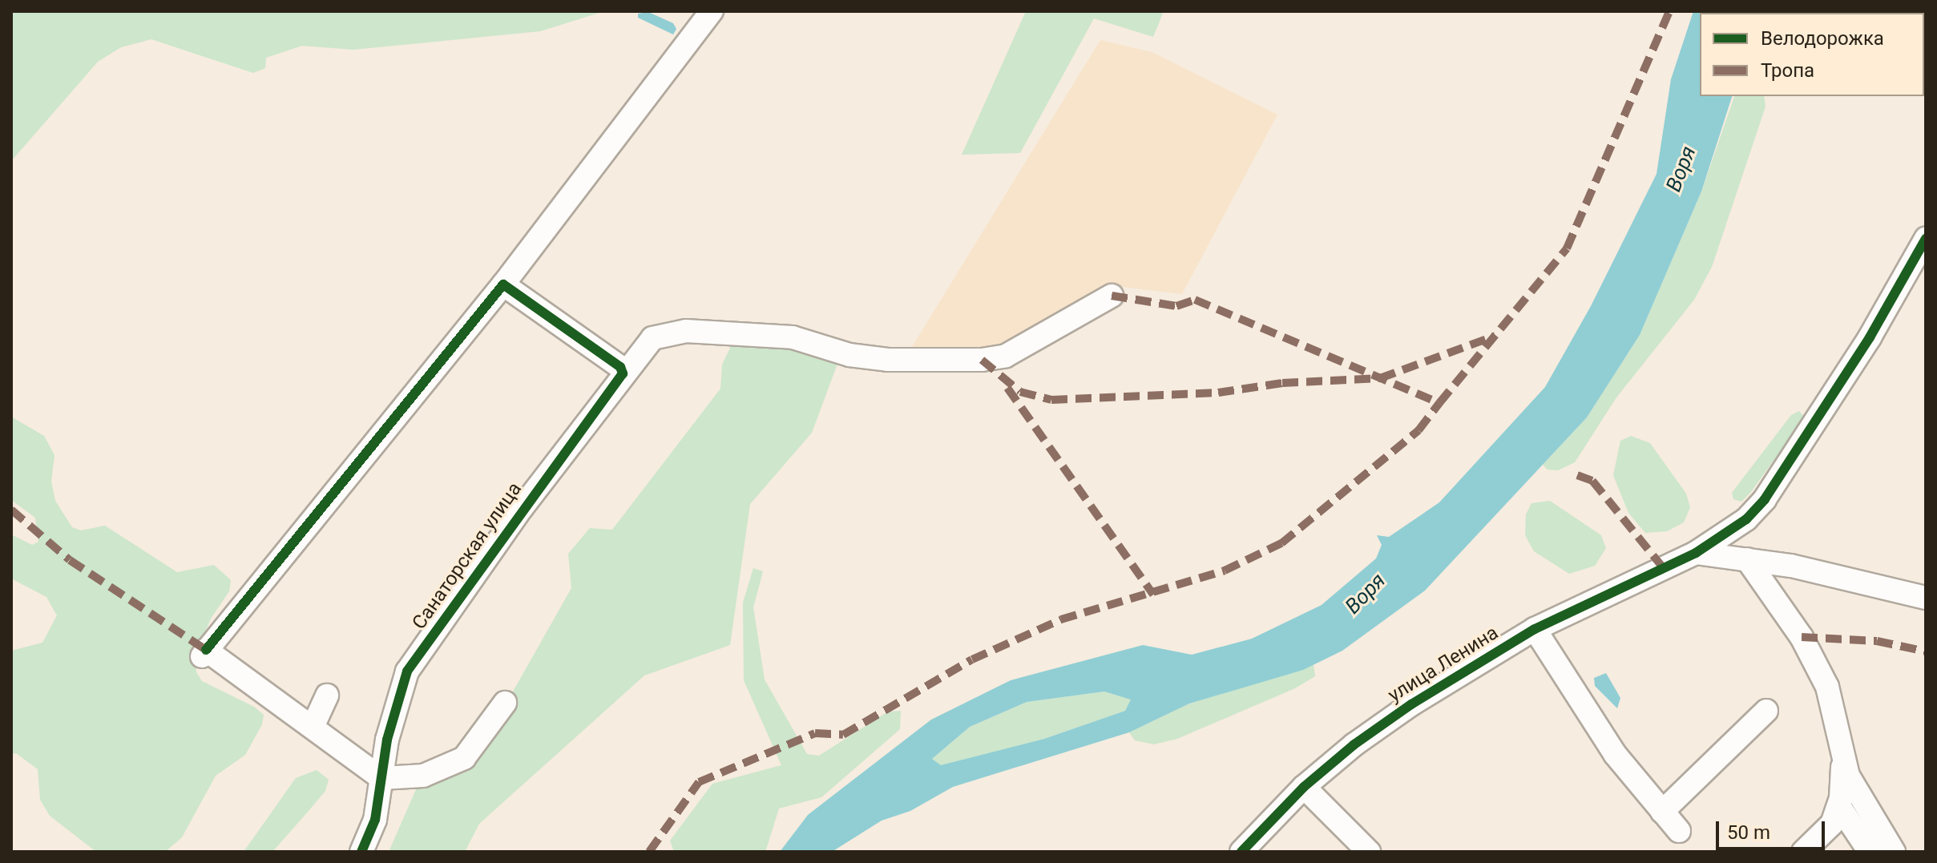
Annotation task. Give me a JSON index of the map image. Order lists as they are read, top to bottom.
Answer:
{
  "streets": {
    "street": ["Санаторская улица", "улица Ленина"]
  },
  "water": ["Воря"],
  "legend": ["Велодорожка", "Тропа"],
  "scale_bar": "50 m"
}
